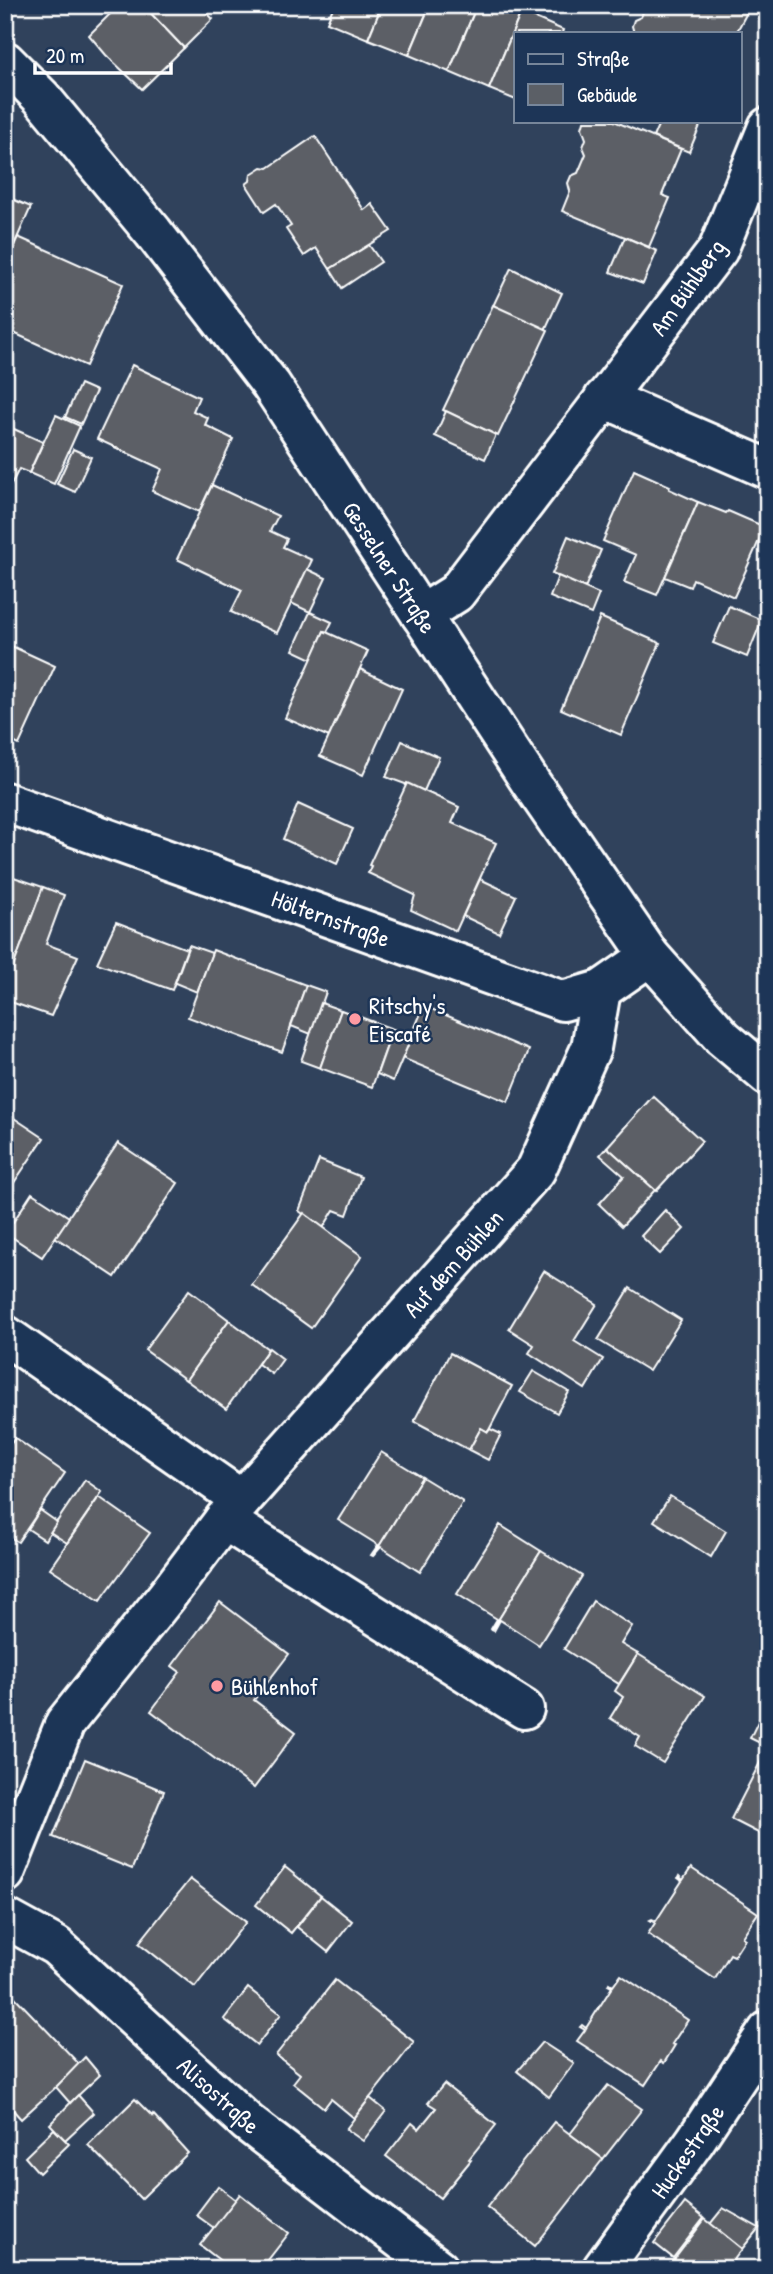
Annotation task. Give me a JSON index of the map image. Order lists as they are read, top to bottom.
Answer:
{
  "streets": {
    "street": [
      "Am Bühlberg",
      "Gesselner Straße",
      "Hölternstraße",
      "Auf dem Bühlen",
      "Alisostraße",
      "Huckestraße"
    ]
  },
  "crossings": [
    ["Am Bühlberg", "Gesselner Straße"],
    ["Gesselner Straße", "Hölternstraße"],
    ["Hölternstraße", "Auf dem Bühlen"]
  ],
  "places": ["Ritschy's Eiscafé", "Bühlenhof"],
  "legend": ["Straße", "Gebäude"],
  "scale_bar": "20 m"
}
